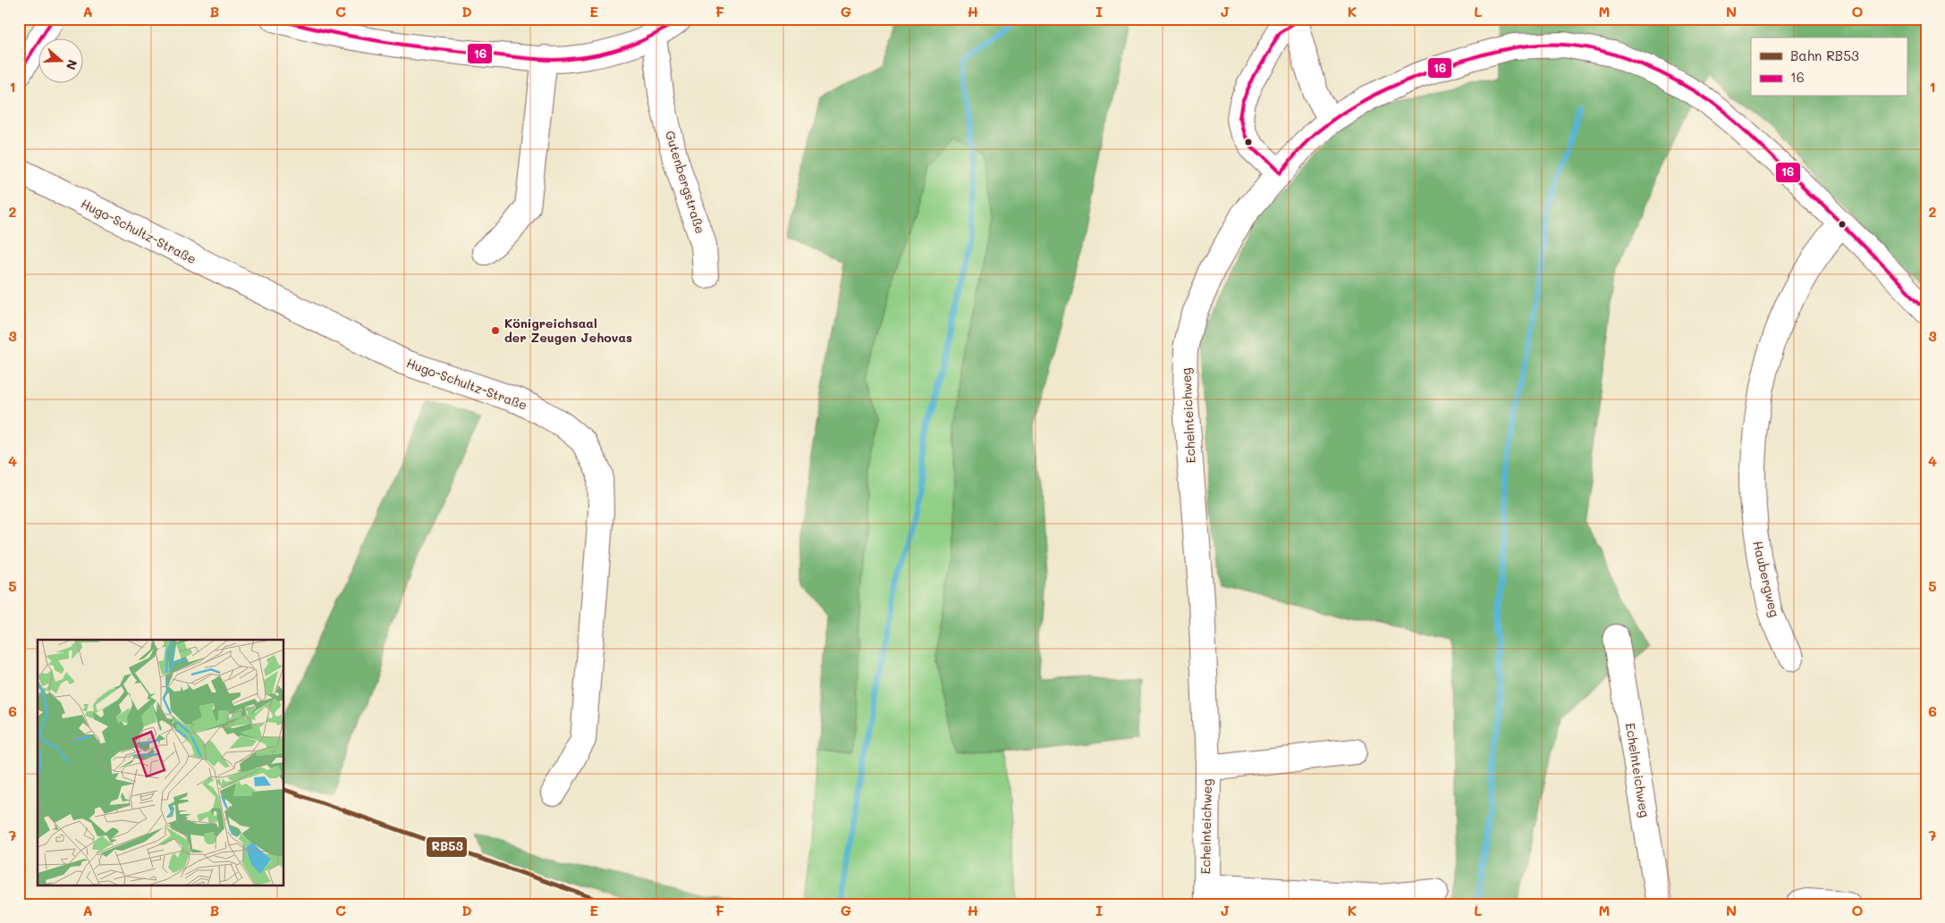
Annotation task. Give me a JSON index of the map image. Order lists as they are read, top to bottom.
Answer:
{
  "streets": {
    "street": [
      "Gutenbergstraße",
      "Hugo-Schultz-Straße",
      "Echelnteichweg",
      "Haubergweg"
    ]
  },
  "crossings": [
    ["Echelnteichweg", "Haubergweg"]
  ],
  "places": ["Königreichsaal der Zeugen Jehovas"],
  "lines": ["transit line 16", "rail line RB53"],
  "legend": ["Bahn RB53", "16"],
  "north": "right",
  "grid": {
    "columns": [
      "A",
      "B",
      "C",
      "D",
      "E",
      "F",
      "G",
      "H",
      "I",
      "J",
      "K",
      "L",
      "M",
      "N",
      "O"
    ],
    "rows": [
      "1",
      "2",
      "3",
      "4",
      "5",
      "6",
      "7"
    ]
  }
}
